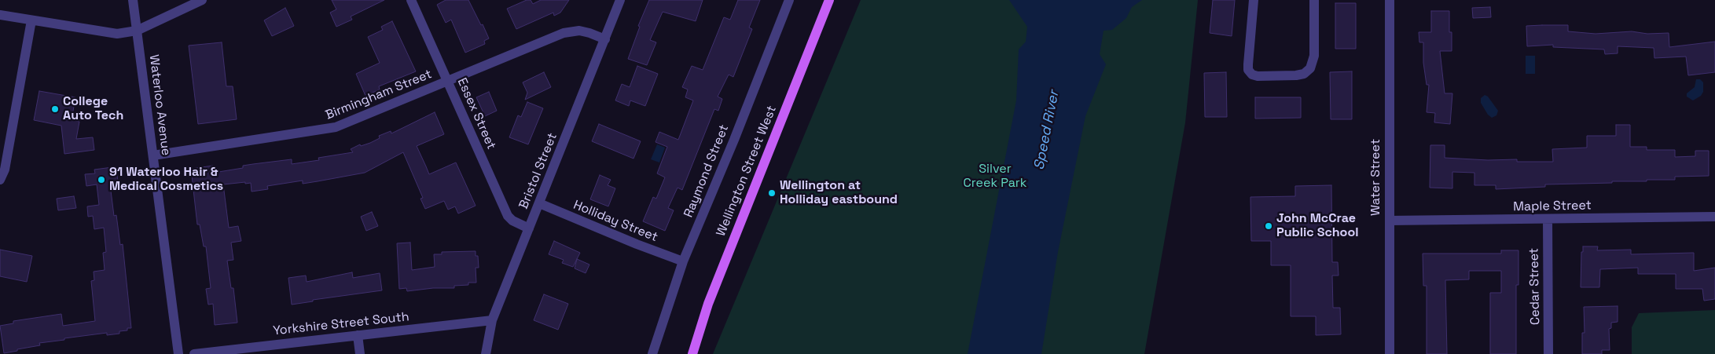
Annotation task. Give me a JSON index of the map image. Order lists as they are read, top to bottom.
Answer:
{
  "streets": {
    "main road": ["Wellington Street West"],
    "street": [
      "Birmingham Street",
      "Waterloo Avenue",
      "Essex Street",
      "Bristol Street",
      "Raymond Street",
      "Water Street",
      "Maple Street",
      "Holliday Street",
      "Cedar Street",
      "Yorkshire Street South"
    ]
  },
  "crossings": [
    ["Birmingham Street", "Waterloo Avenue"],
    ["Birmingham Street", "Essex Street"],
    ["Birmingham Street", "Bristol Street"],
    ["Essex Street", "Bristol Street"],
    ["Bristol Street", "Holliday Street"],
    ["Bristol Street", "Yorkshire Street South"],
    ["Raymond Street", "Holliday Street"],
    ["Water Street", "Maple Street"],
    ["Maple Street", "Cedar Street"]
  ],
  "water": ["Speed River"],
  "parks": ["Silver Creek Park"],
  "places": [
    "College Auto Tech",
    "91 Waterloo Hair & Medical Cosmetics",
    "Wellington at Holliday eastbound",
    "John McCrae Public School"
  ]
}
